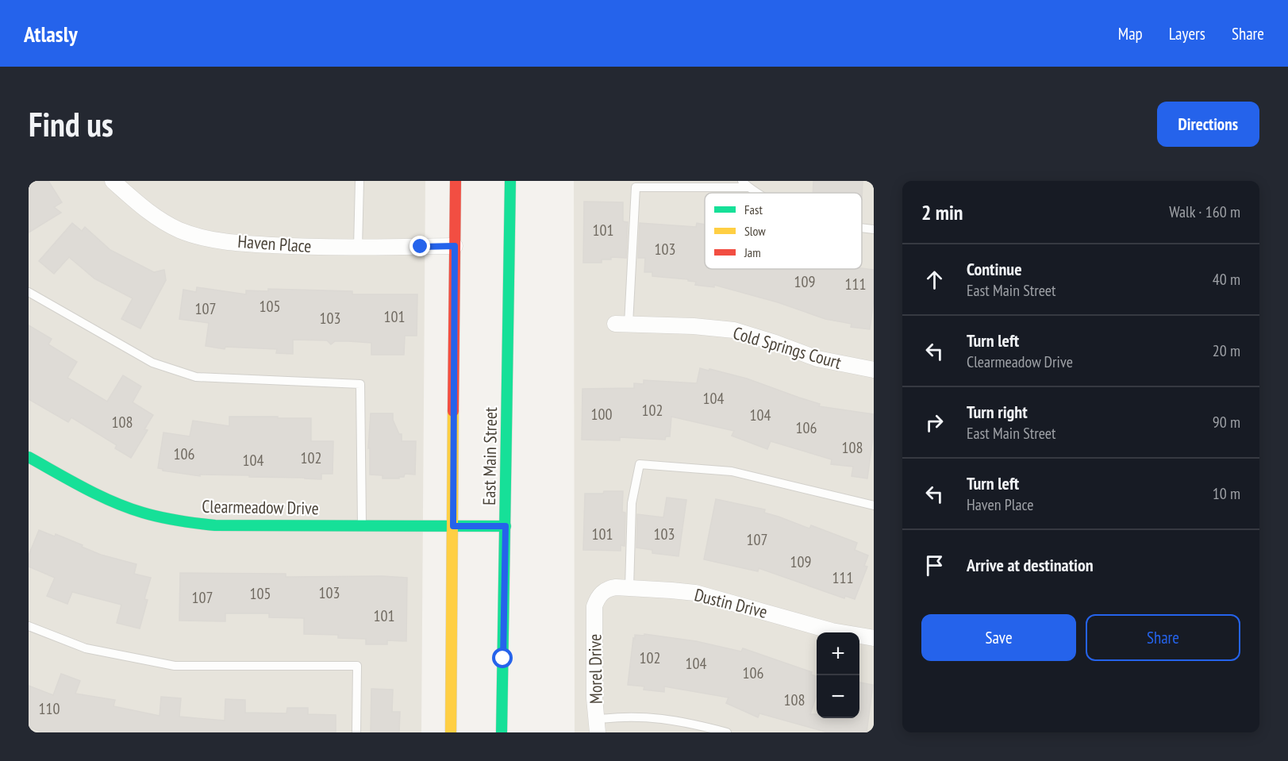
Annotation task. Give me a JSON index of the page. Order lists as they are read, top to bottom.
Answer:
{
  "streets": {
    "main road": ["East Main Street", "Clearmeadow Drive"],
    "street": [
      "Haven Place",
      "Cold Springs Court",
      "Dustin Drive",
      "Morel Drive"
    ]
  },
  "crossings": [
    ["Haven Place", "East Main Street"],
    ["East Main Street", "Clearmeadow Drive"],
    ["Dustin Drive", "Morel Drive"]
  ],
  "house_numbers": [
    "101",
    "103",
    "109",
    "111",
    "105",
    "107",
    "101",
    "103",
    "104",
    "102",
    "100",
    "104",
    "108",
    "106",
    "108",
    "106",
    "102",
    "104",
    "101",
    "103",
    "107",
    "109",
    "111",
    "103",
    "105",
    "107",
    "101",
    "102",
    "104",
    "106",
    "108",
    "110"
  ],
  "legend": ["Fast", "Slow", "Jam"],
  "page": {
    "header": "Atlasly",
    "nav": ["Map", "Layers", "Share"],
    "buttons": [
      "Directions",
      ["Save", "Share"]
    ],
    "title": "Find us",
    "heading": ["2 min", "Walk · 160 m"],
    "list": [
      ["Continue", "East Main Street", "40 m"],
      ["Turn left", "Clearmeadow Drive", "20 m"],
      ["Turn right", "East Main Street", "90 m"],
      ["Turn left", "Haven Place", "10 m"],
      "Arrive at destination"
    ],
    "map_buttons": ["+", "−"]
  }
}
